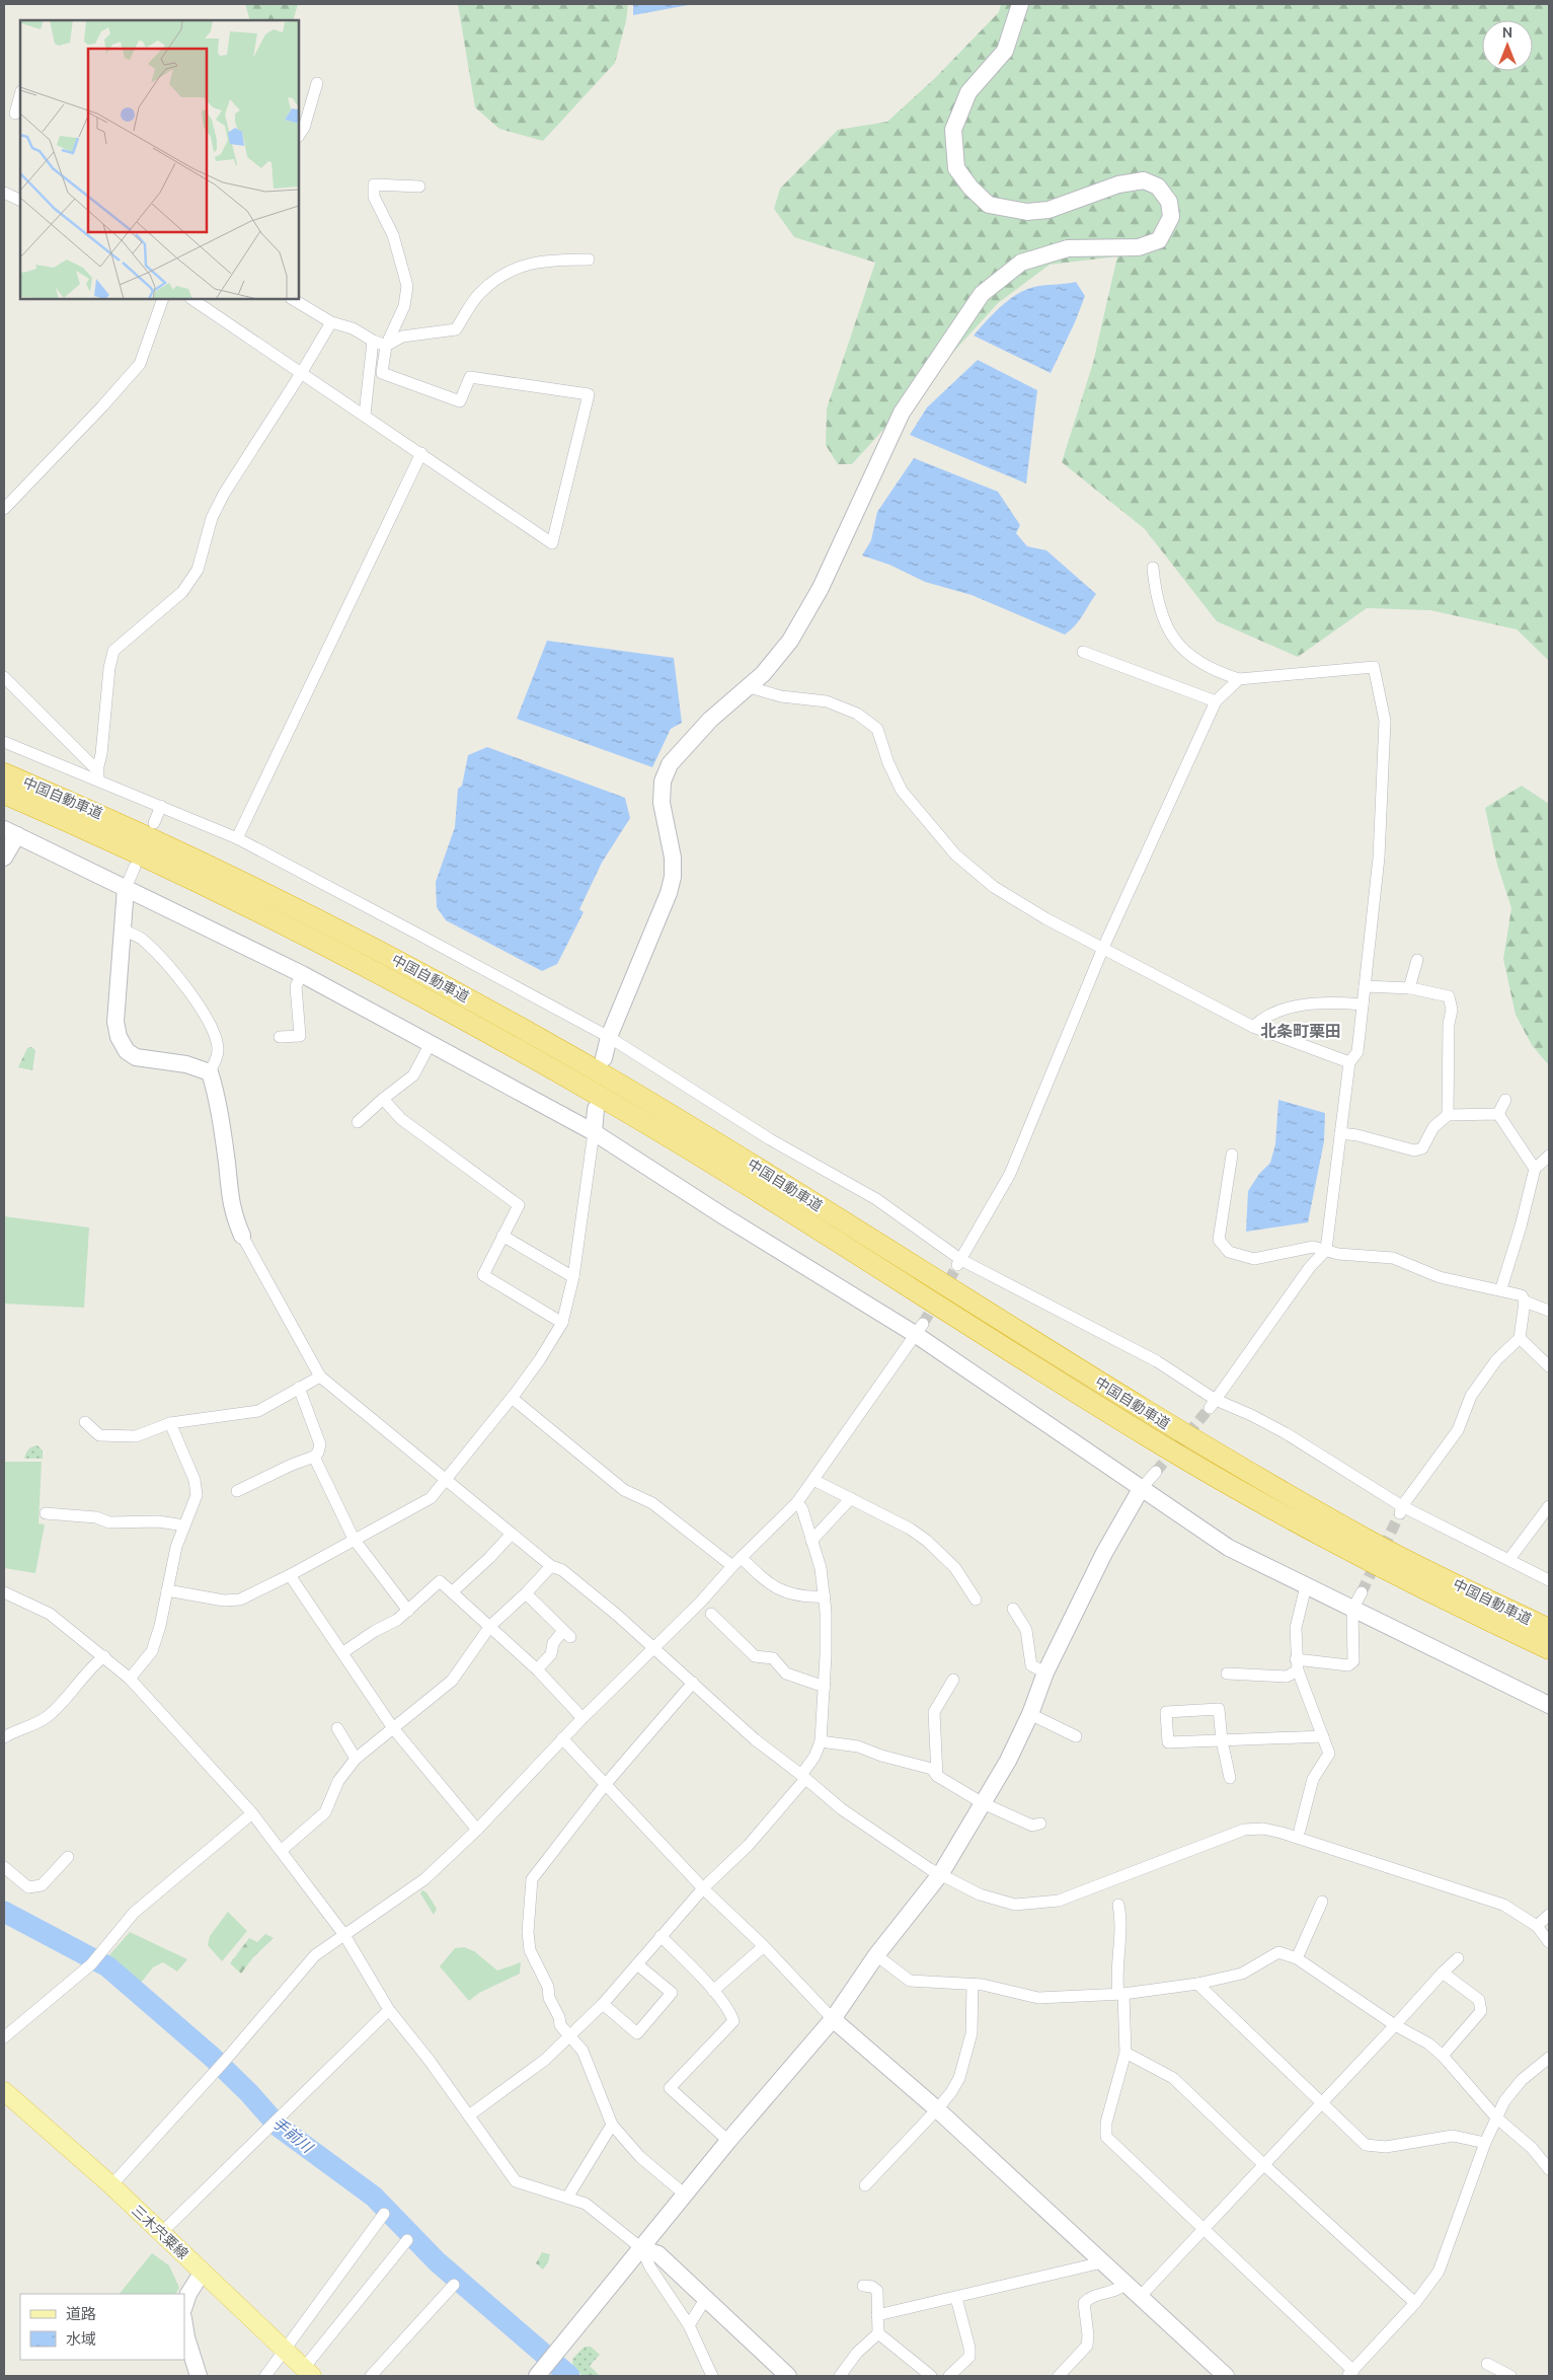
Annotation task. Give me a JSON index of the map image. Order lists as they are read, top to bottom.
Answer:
{
  "streets": {
    "highway": ["中国自動車道"],
    "main road": ["三木宍粟線"]
  },
  "districts": ["北条町栗田"],
  "water": ["手前川"],
  "legend": ["道路", "水域"],
  "north": "top"
}
